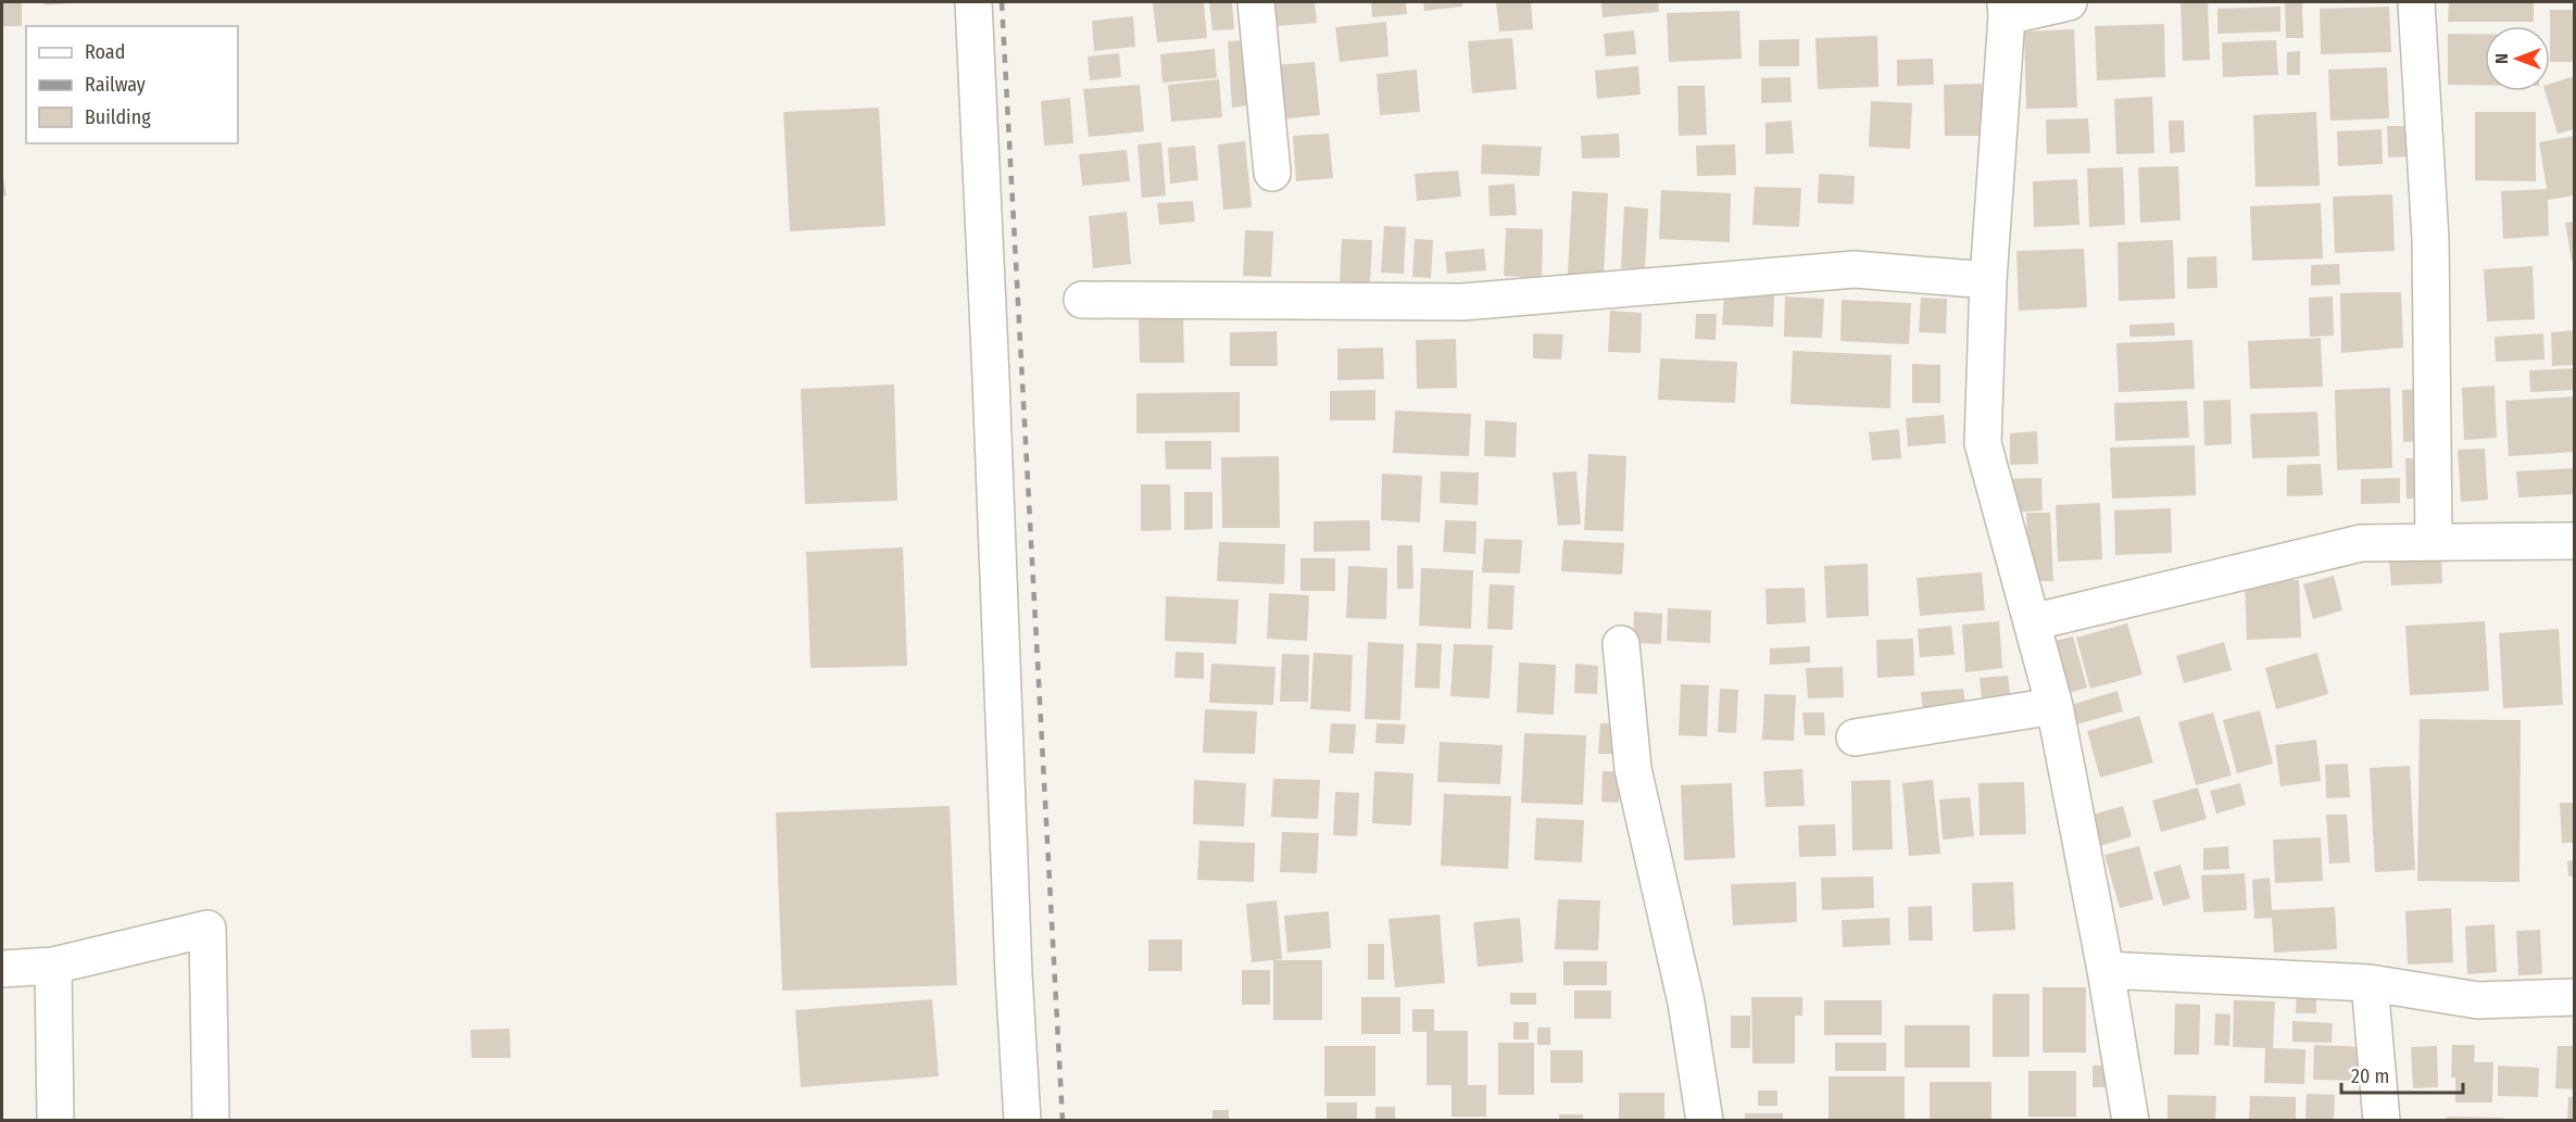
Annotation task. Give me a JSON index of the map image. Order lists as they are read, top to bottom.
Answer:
{
  "legend": ["Road", "Railway", "Building"],
  "scale_bar": "20 m",
  "north": "left"
}
